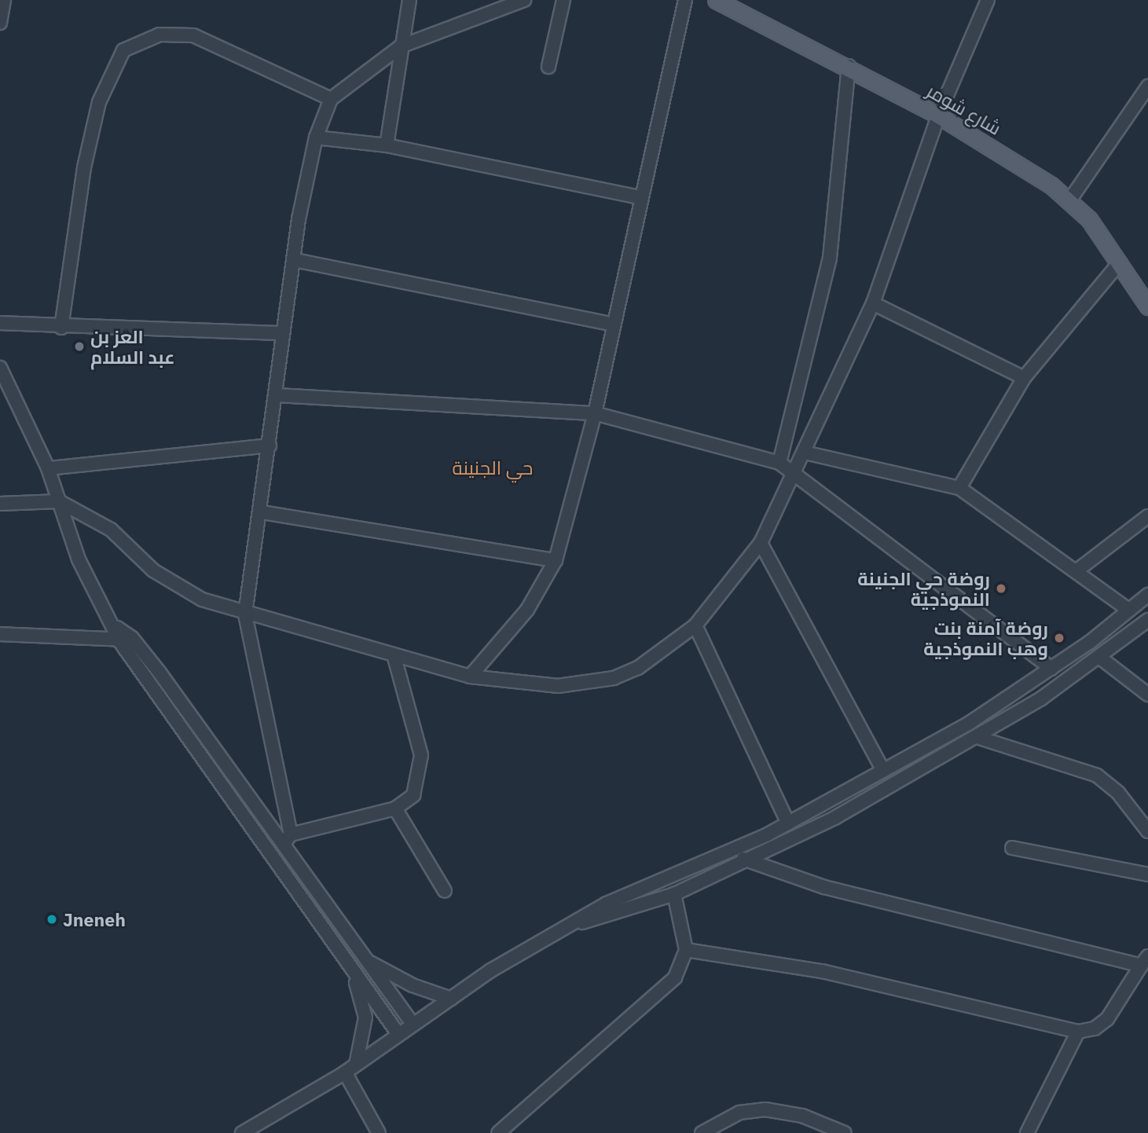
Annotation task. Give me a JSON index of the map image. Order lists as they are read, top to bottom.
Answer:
{
  "streets": {
    "main road": ["شارع شومر"]
  },
  "districts": ["حي الجنينة"],
  "places": [
    "العز بن عبد السلام",
    "روضة حي الجنينة النموذجية",
    "روضة آمنة بنت وهب النموذجية",
    "Jneneh"
  ]
}
